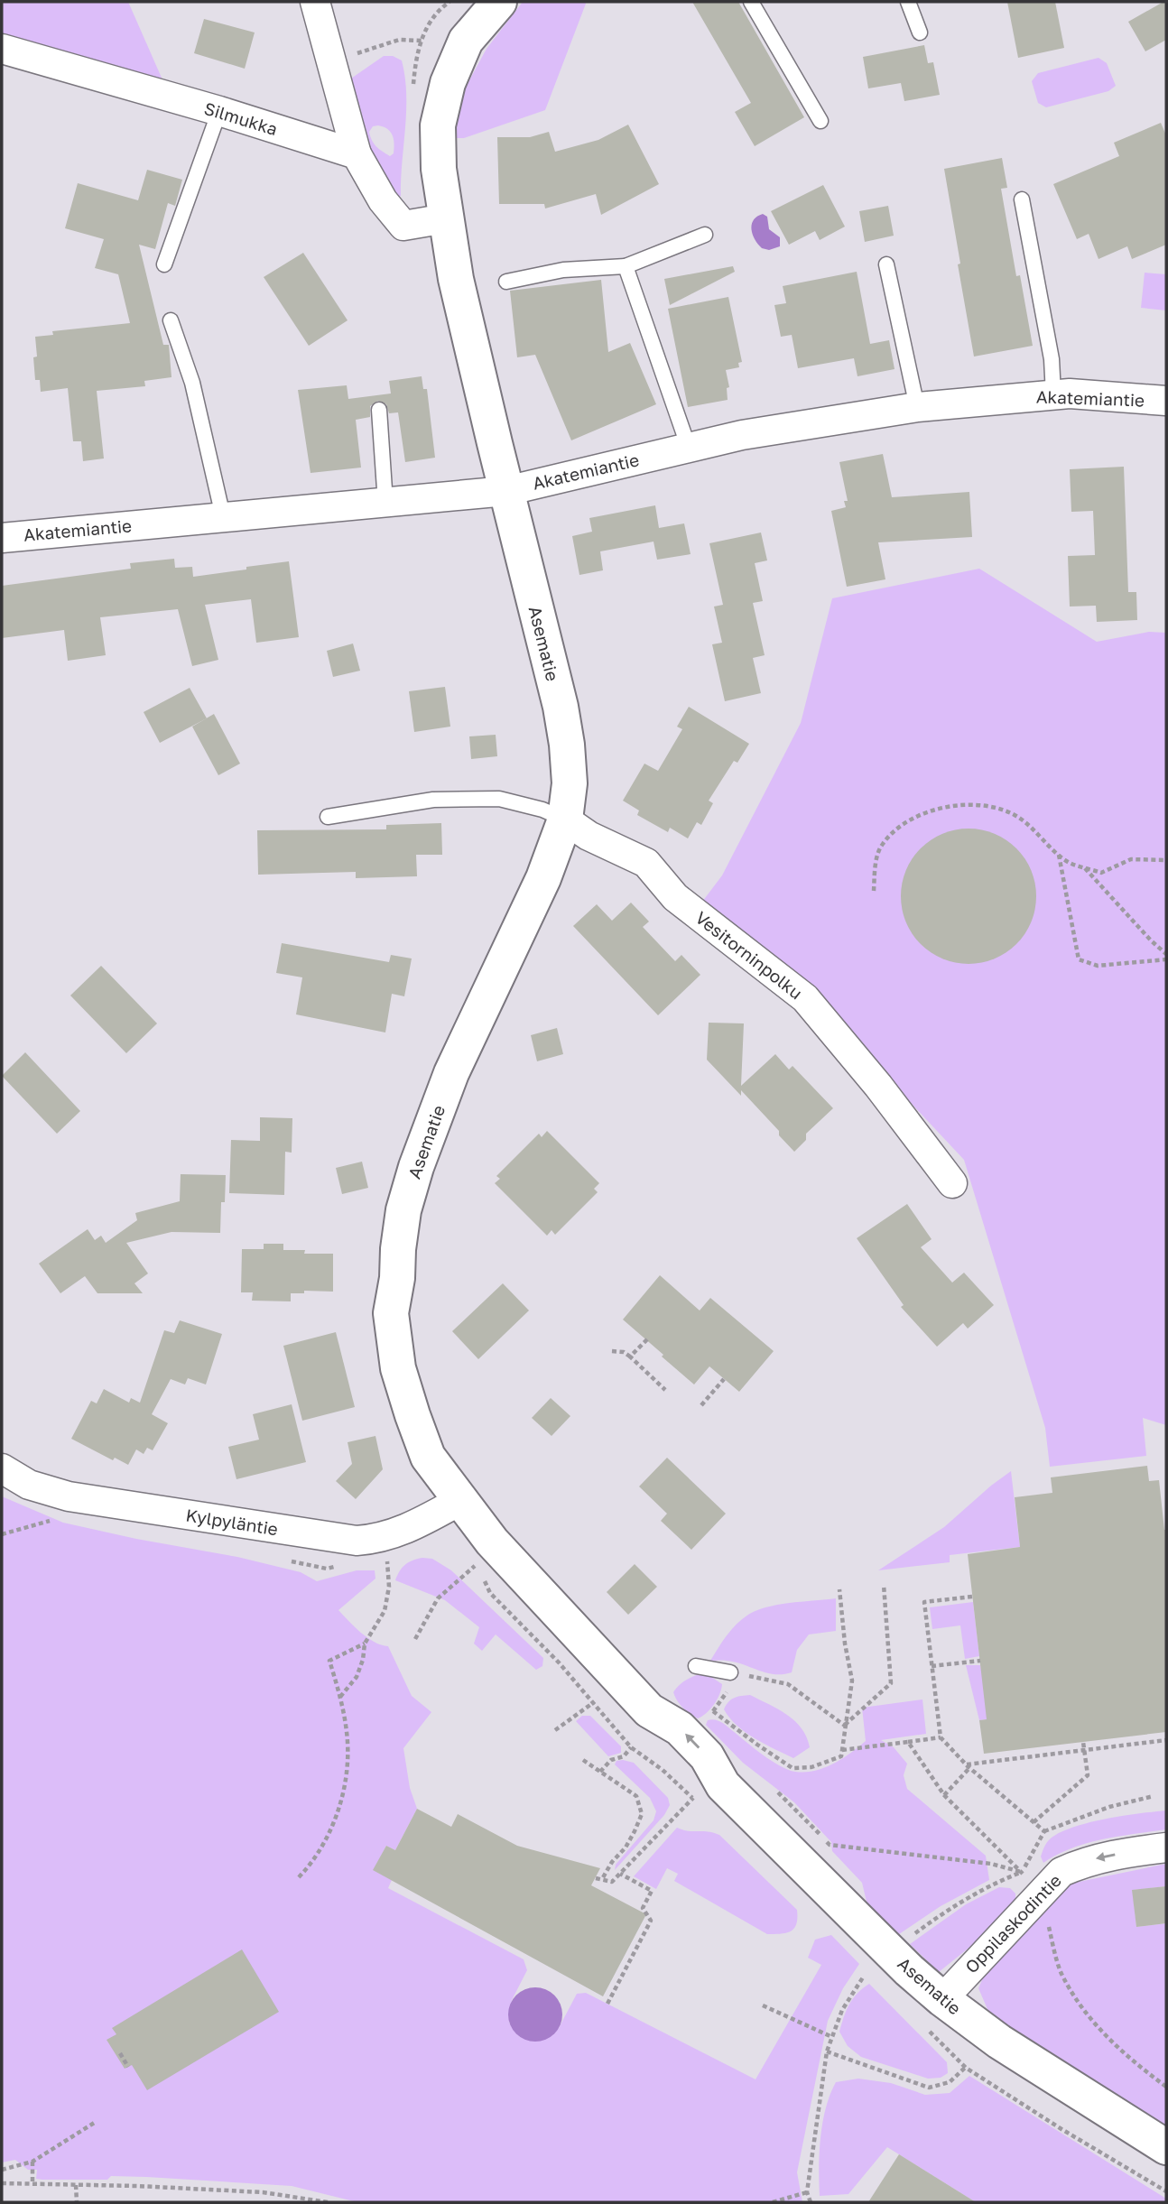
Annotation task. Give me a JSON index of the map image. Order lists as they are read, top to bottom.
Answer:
{
  "streets": {
    "street": [
      "Silmukka",
      "Akatemiantie",
      "Asematie",
      "Vesitorninpolku",
      "Kylpyläntie",
      "Oppilaskodintie"
    ]
  },
  "crossings": [
    ["Akatemiantie", "Asematie"],
    ["Asematie", "Vesitorninpolku"],
    ["Asematie", "Kylpyläntie"],
    ["Asematie", "Oppilaskodintie"]
  ],
  "one_way": ["Oppilaskodintie"]
}
